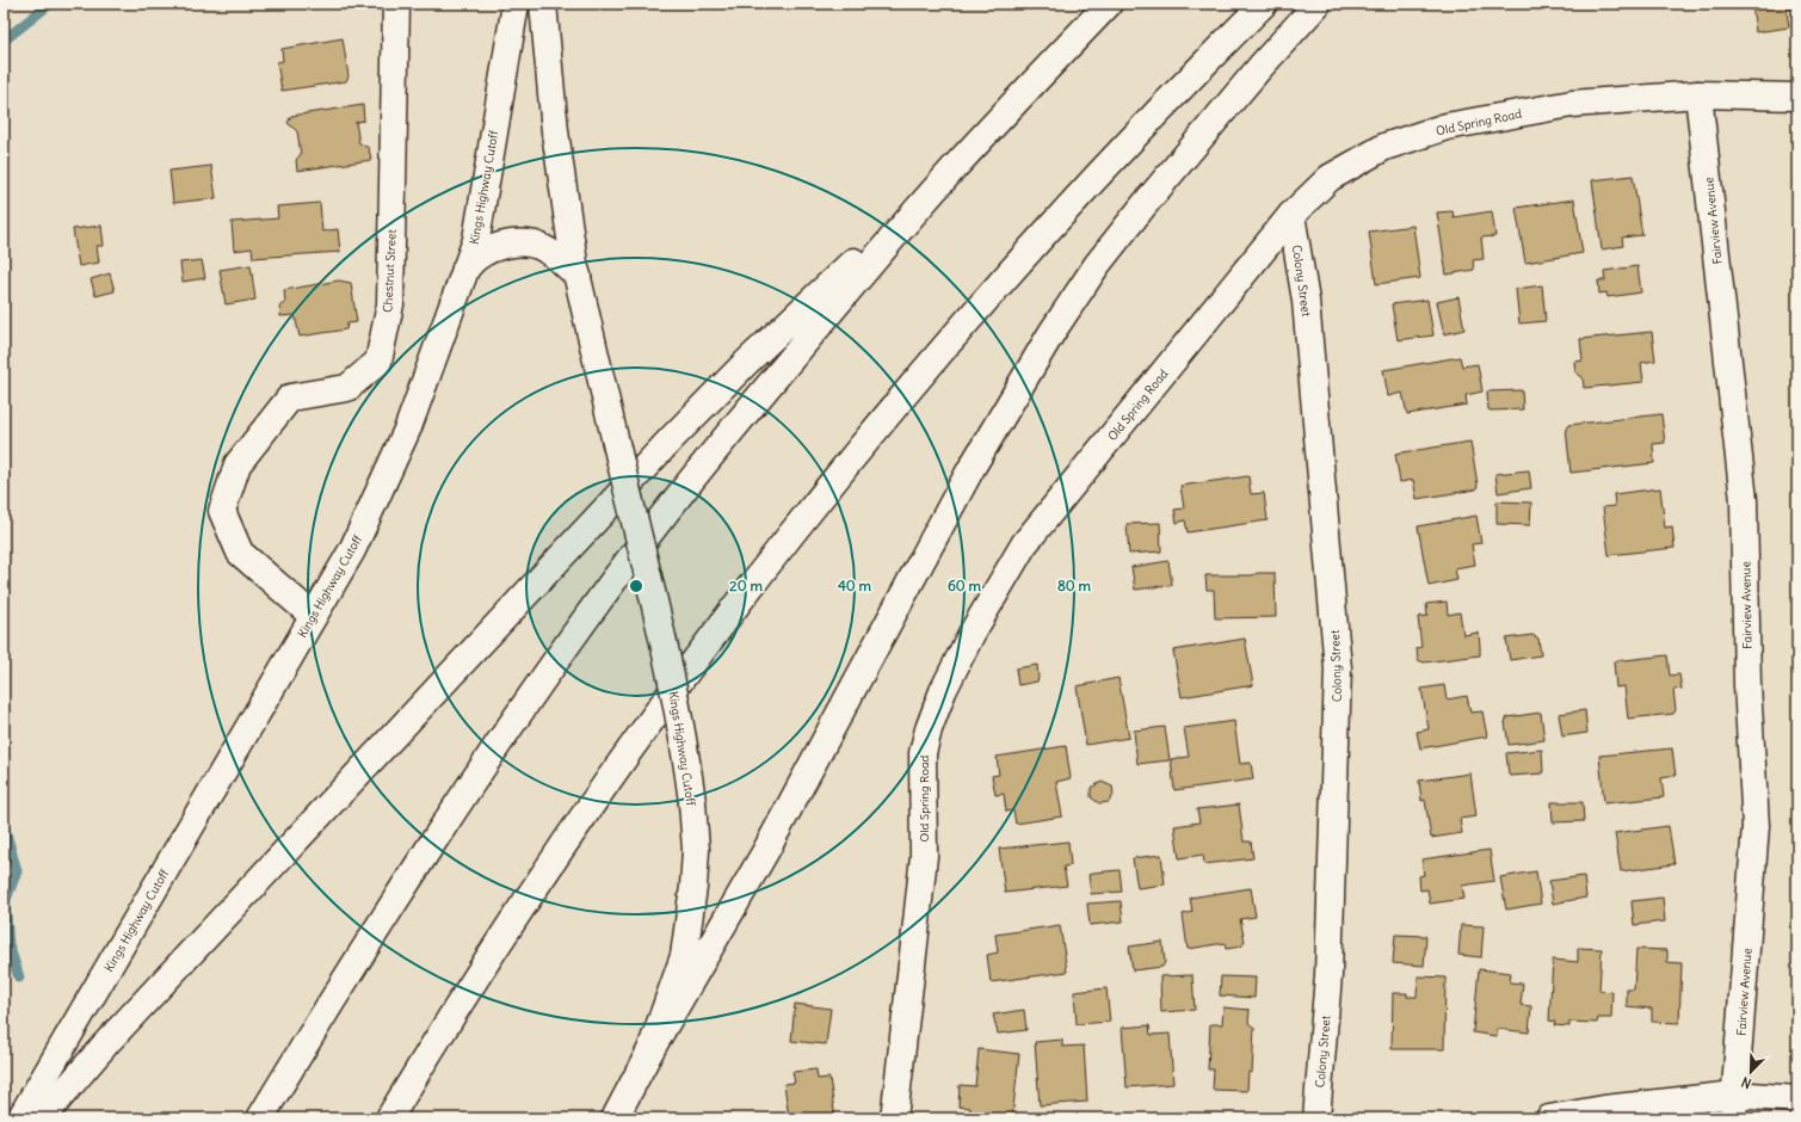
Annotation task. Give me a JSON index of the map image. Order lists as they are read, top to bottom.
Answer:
{
  "streets": {
    "main road": [
      "Old Spring Road",
      "Kings Highway Cutoff",
      "Fairview Avenue",
      "Chestnut Street",
      "Colony Street"
    ]
  },
  "crossings": [
    ["Old Spring Road", "Fairview Avenue"],
    ["Old Spring Road", "Colony Street"],
    ["Kings Highway Cutoff", "Chestnut Street"]
  ],
  "north": "bottom left",
  "rings": [
    "20 m",
    "40 m",
    "60 m",
    "80 m"
  ]
}
